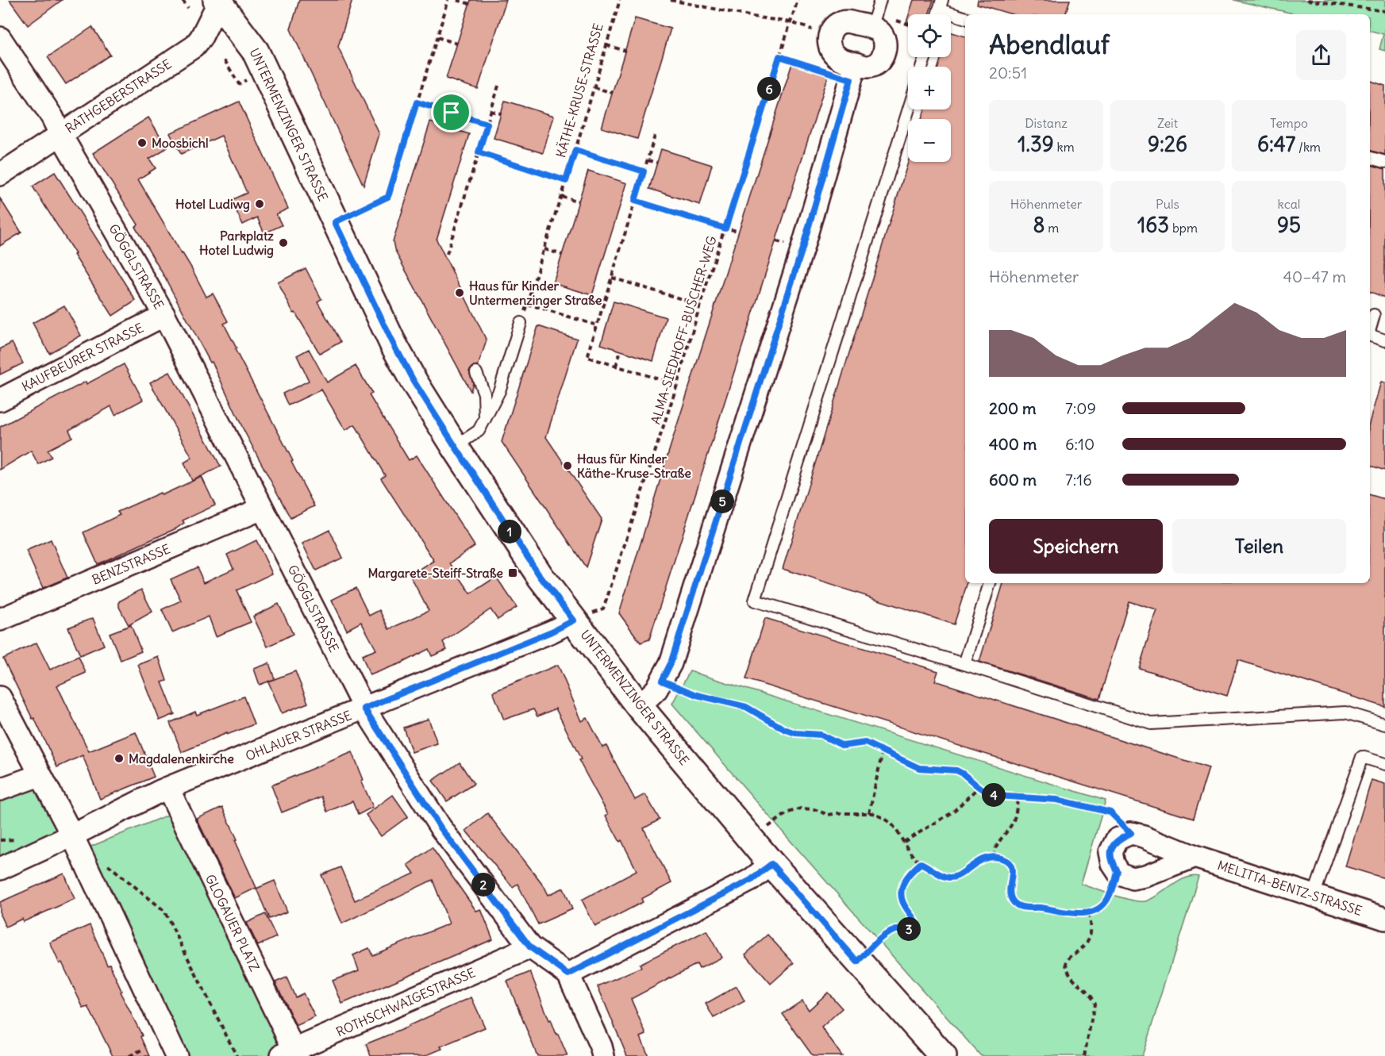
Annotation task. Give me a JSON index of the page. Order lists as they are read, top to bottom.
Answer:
{
  "streets": {
    "street": [
      "RATHGEBERSTRASSE",
      "UNTERMENZINGER STRASSE",
      "GÖGGLSTRASSE",
      "KAUFBEURER STRASSE",
      "BENZSTRASSE",
      "OHLAUER STRASSE",
      "MELITTA-BENTZ-STRASSE",
      "GLOGAUER PLATZ",
      "ROTHSCHWAIGESTRASSE"
    ],
    "path": ["KÄTHE-KRUSE-STRASSE", "ALMA-SIEDHOFF-BUSCHER-WEG"]
  },
  "crossings": [
    ["RATHGEBERSTRASSE", "UNTERMENZINGER STRASSE"],
    ["RATHGEBERSTRASSE", "GÖGGLSTRASSE"],
    ["UNTERMENZINGER STRASSE", "ALMA-SIEDHOFF-BUSCHER-WEG"],
    ["UNTERMENZINGER STRASSE", "OHLAUER STRASSE"],
    ["GÖGGLSTRASSE", "KAUFBEURER STRASSE"],
    ["GÖGGLSTRASSE", "BENZSTRASSE"],
    ["GÖGGLSTRASSE", "OHLAUER STRASSE"],
    ["GÖGGLSTRASSE", "ROTHSCHWAIGESTRASSE"],
    ["ALMA-SIEDHOFF-BUSCHER-WEG", "OHLAUER STRASSE"],
    ["OHLAUER STRASSE", "GLOGAUER PLATZ"],
    ["GLOGAUER PLATZ", "ROTHSCHWAIGESTRASSE"]
  ],
  "places": {
    "other": [
      "Moosbichl",
      "Hotel Ludiwg",
      "Parkplatz Hotel Ludwig",
      "Haus für Kinder Untermenzinger Straße",
      "Haus für Kinder Käthe-Kruse-Straße",
      "Magdalenenkirche"
    ],
    "transit": ["Margarete-Steiff-Straße"]
  },
  "page": {
    "map_buttons": ["+", "−"],
    "heading": ["Abendlauf", "20:51"],
    "pins": [
      "6",
      "5",
      "1",
      "4",
      "2",
      "3"
    ],
    "stats": [
      ["Distanz", "1.39 km"],
      ["Zeit", "9:26"],
      ["Tempo", "6:47 /km"],
      ["Höhenmeter", "8 m"],
      ["Puls", "163 bpm"],
      ["kcal", "95"]
    ],
    "chart": ["Höhenmeter", "40–47 m"],
    "list": [
      {
        "name": "200 m",
        "note": "7:09"
      },
      {
        "name": "400 m",
        "note": "6:10"
      },
      {
        "name": "600 m",
        "note": "7:16"
      }
    ],
    "buttons": ["Speichern", "Teilen"]
  }
}
